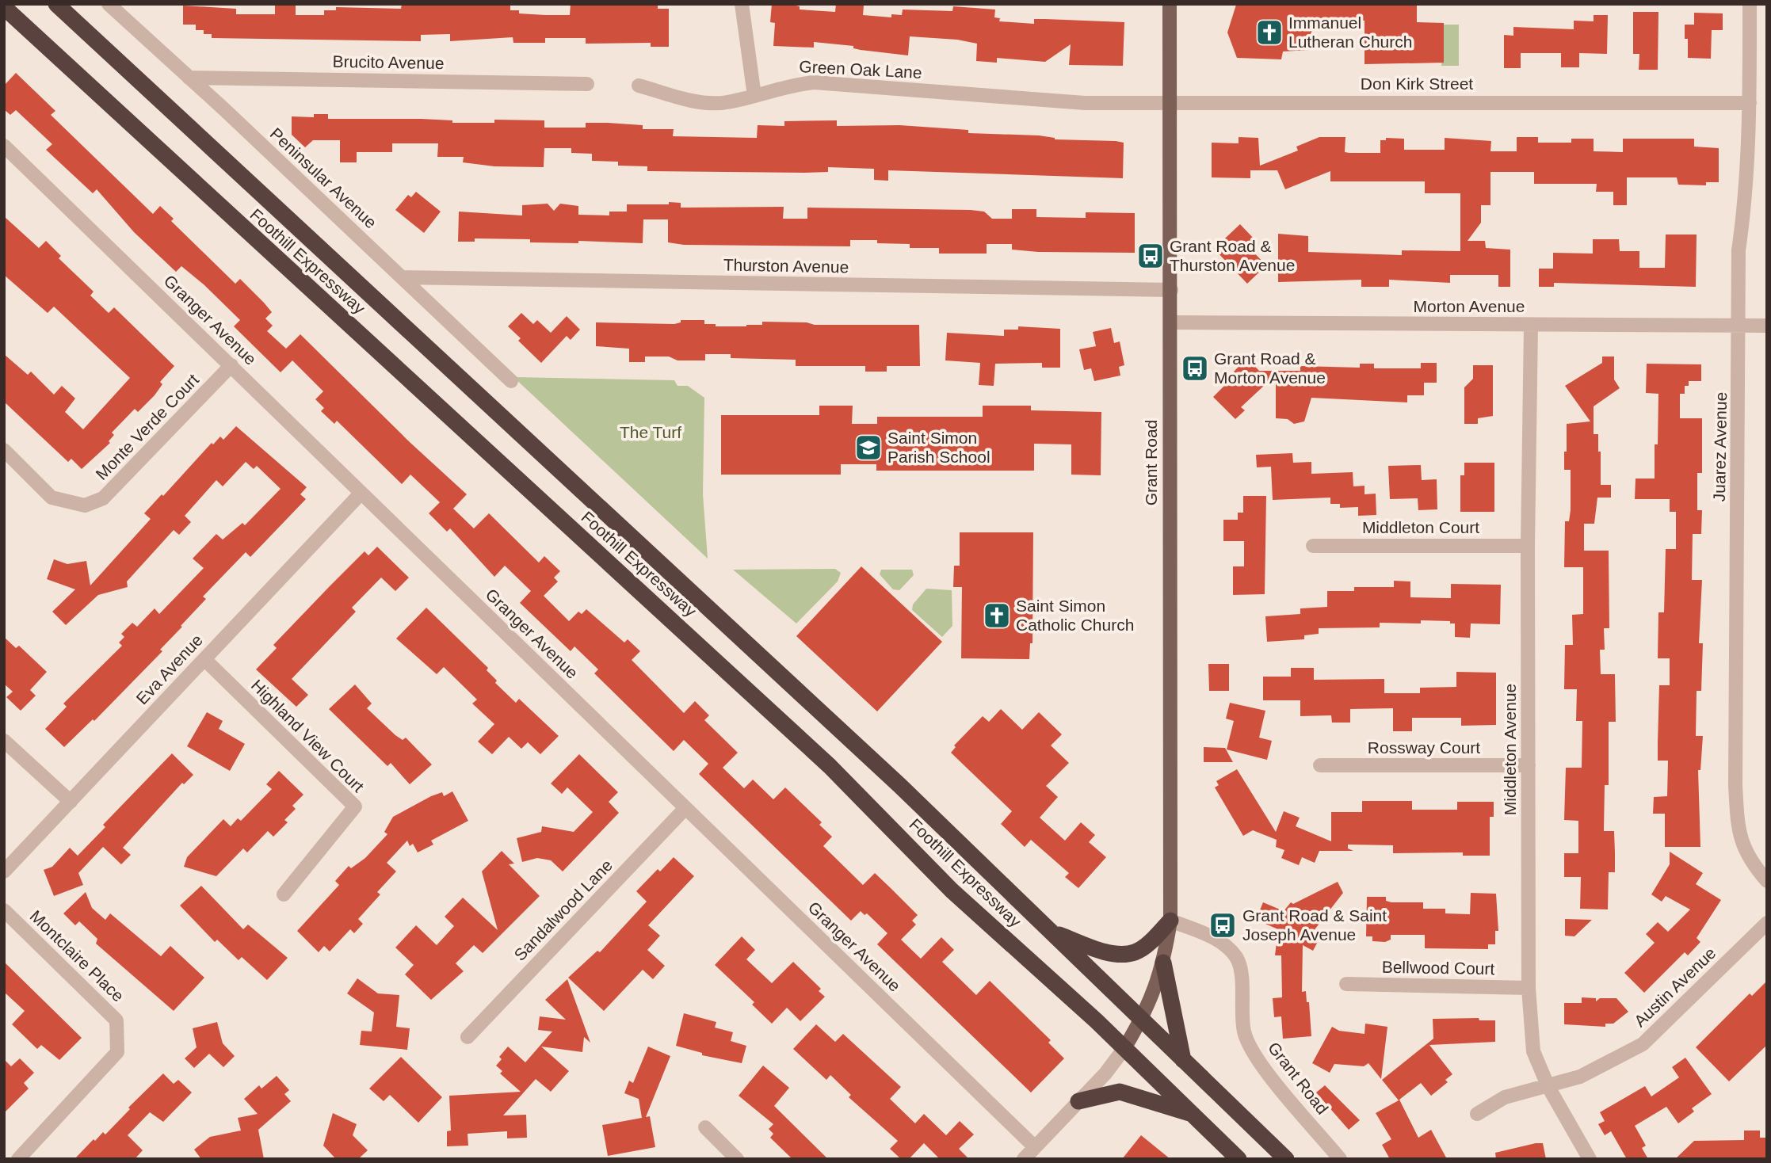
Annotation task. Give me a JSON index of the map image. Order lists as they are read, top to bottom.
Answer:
{
  "streets": {
    "highway": ["Foothill Expressway"],
    "main road": ["Grant Road"],
    "street": [
      "Brucito Avenue",
      "Green Oak Lane",
      "Don Kirk Street",
      "Peninsular Avenue",
      "Thurston Avenue",
      "Morton Avenue",
      "Granger Avenue",
      "Monte Verde Court",
      "Juarez Avenue",
      "Middleton Court",
      "Eva Avenue",
      "Highland View Court",
      "Rossway Court",
      "Middleton Avenue",
      "Sandalwood Lane",
      "Montclaire Place",
      "Bellwood Court",
      "Austin Avenue"
    ]
  },
  "crossings": [
    ["Brucito Avenue", "Peninsular Avenue"],
    ["Green Oak Lane", "Don Kirk Street"],
    ["Don Kirk Street", "Juarez Avenue"],
    ["Don Kirk Street", "Grant Road"],
    ["Peninsular Avenue", "Thurston Avenue"],
    ["Foothill Expressway", "Grant Road"],
    ["Thurston Avenue", "Grant Road"],
    ["Morton Avenue", "Juarez Avenue"],
    ["Morton Avenue", "Grant Road"],
    ["Morton Avenue", "Middleton Avenue"],
    ["Granger Avenue", "Monte Verde Court"],
    ["Granger Avenue", "Eva Avenue"],
    ["Granger Avenue", "Sandalwood Lane"],
    ["Middleton Court", "Middleton Avenue"],
    ["Eva Avenue", "Highland View Court"],
    ["Rossway Court", "Middleton Avenue"],
    ["Middleton Avenue", "Bellwood Court"],
    ["Middleton Avenue", "Austin Avenue"]
  ],
  "parks": ["The Turf"],
  "places": {
    "church": ["Immanuel Lutheran Church", "Saint Simon Catholic Church"],
    "bus stop": ["Grant Road & Thurston Avenue", "Grant Road & Morton Avenue", "Grant Road & Saint Joseph Avenue"],
    "school or university": ["Saint Simon Parish School"]
  }
}
